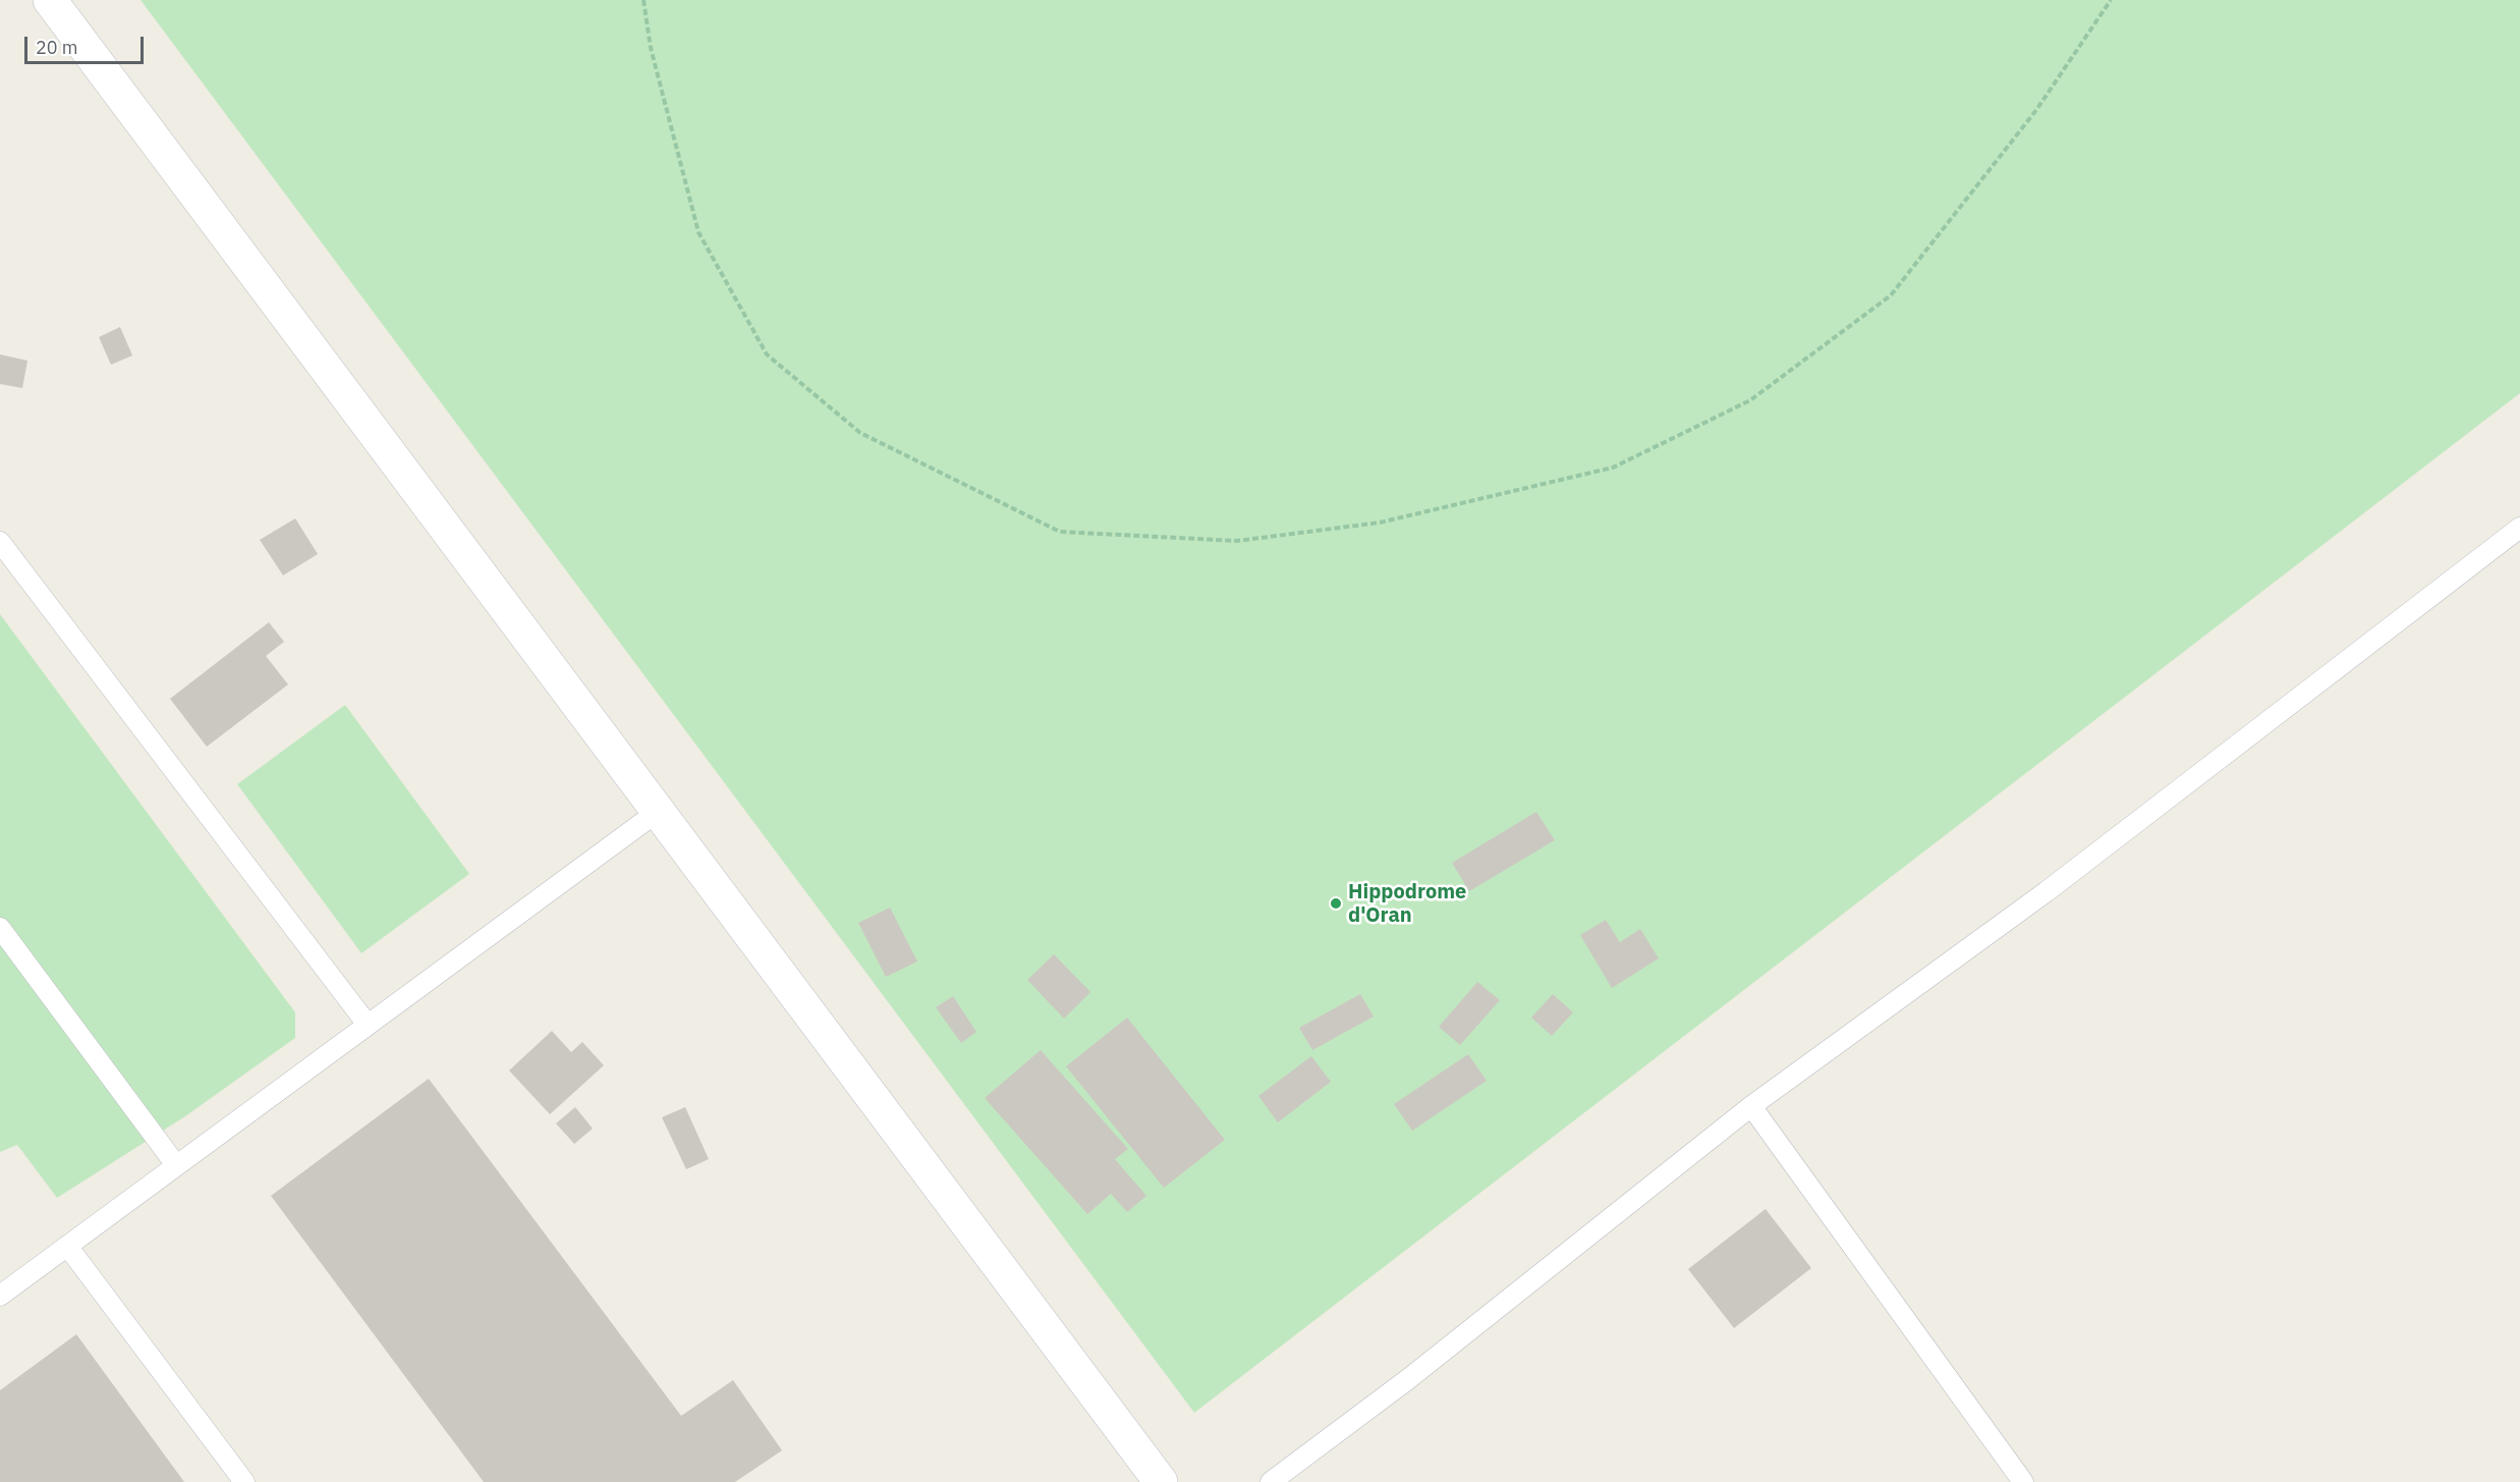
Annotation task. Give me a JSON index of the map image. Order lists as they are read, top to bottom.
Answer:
{
  "places": ["Hippodrome d'Oran"],
  "scale_bar": "20 m"
}
